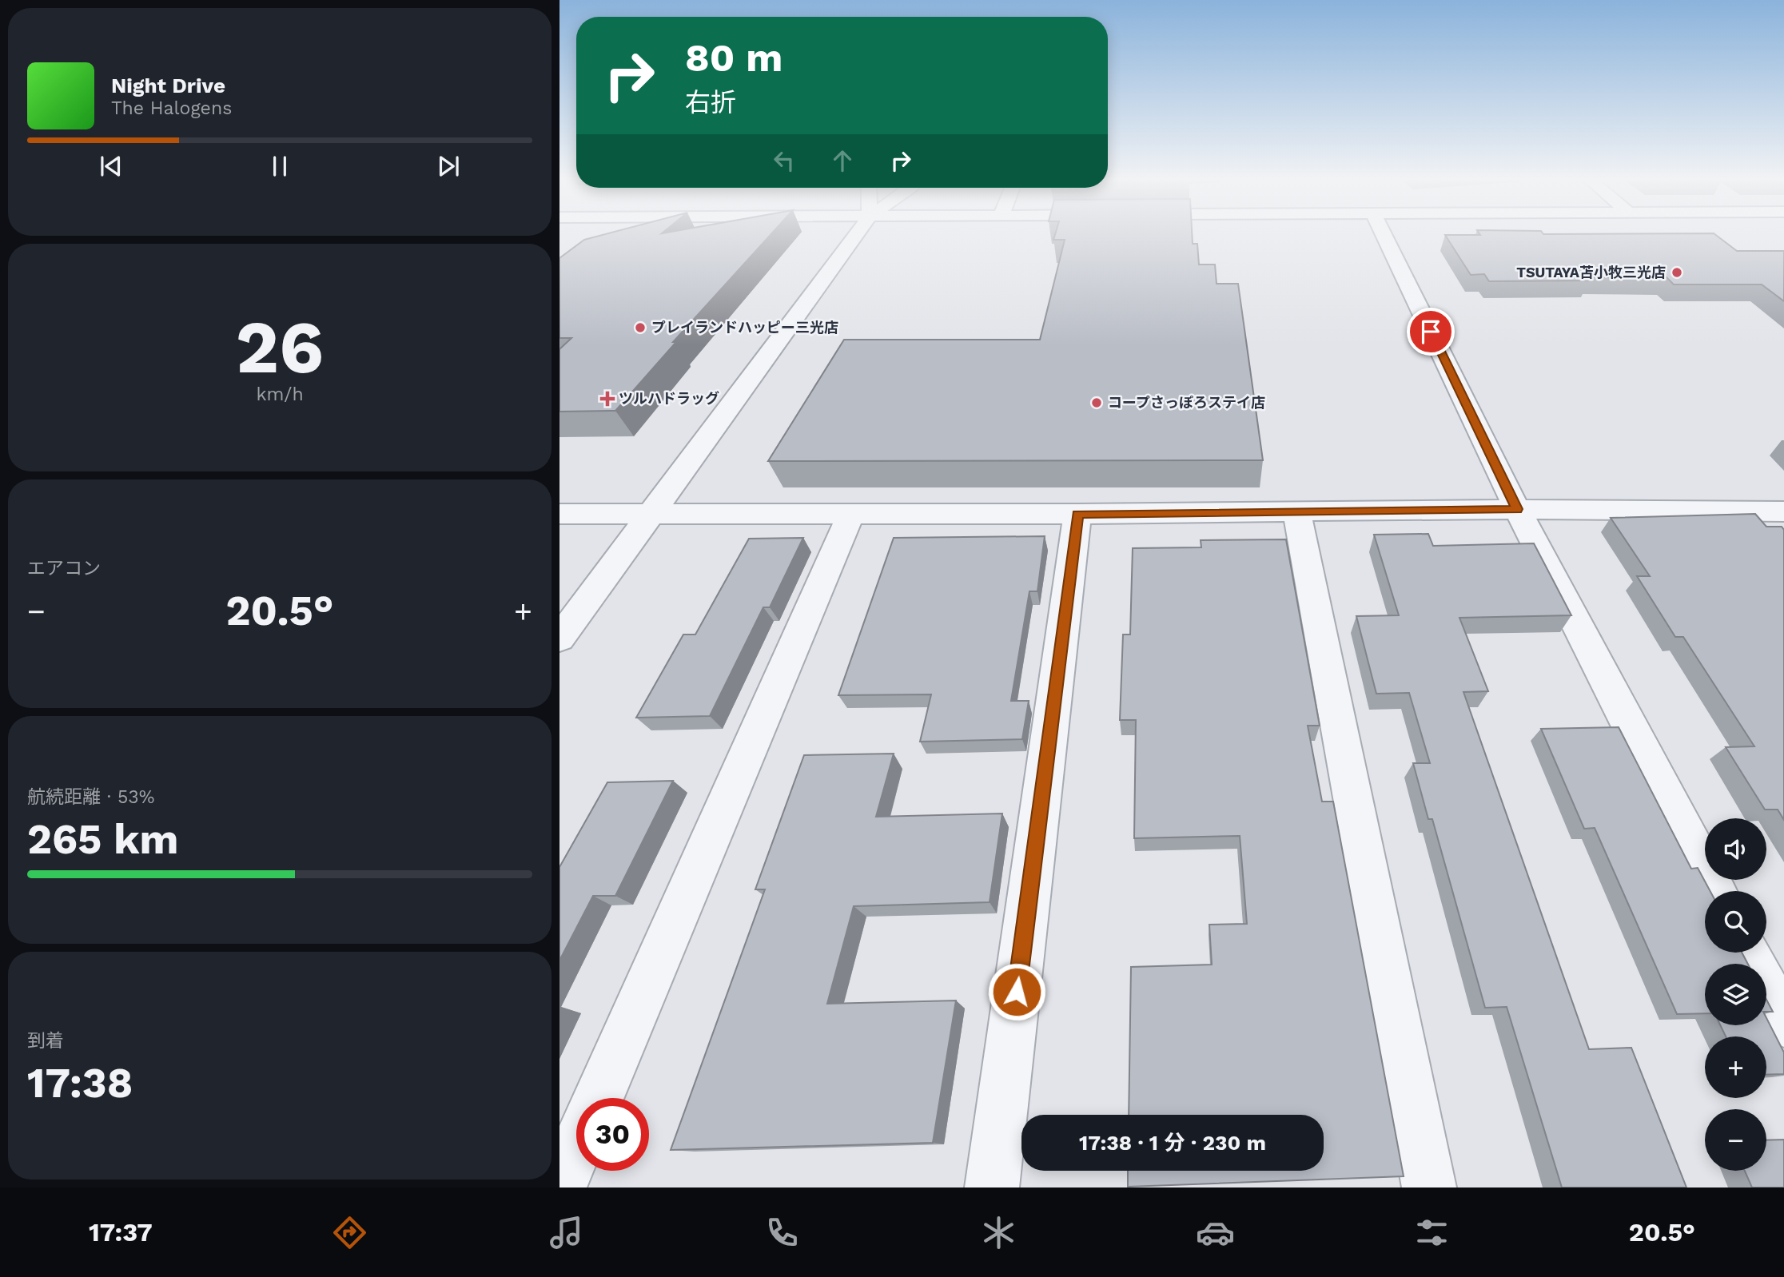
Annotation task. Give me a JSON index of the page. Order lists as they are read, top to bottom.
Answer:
{
  "places": {
    "other": ["TSUTAYA苫小牧三光店", "プレイランドハッピー三光店", "コープさっぽろステイ店"],
    "health": ["ツルハドラッグ"]
  },
  "page": {
    "turn": ["80 m", "右折"],
    "song": ["Night Drive", "The Halogens"],
    "tile": [
      ["26", "km/h"],
      "エアコン",
      ["航続距離 · 53%", "265 km"],
      ["到着", "17:38"]
    ],
    "heat": ["−", "20.5°", "+"],
    "map_buttons": ["+", "−"],
    "limit": "30",
    "trip": "17:38 · 1 分 · 230 m",
    "tabs": ["17:37", "20.5°"]
  }
}
